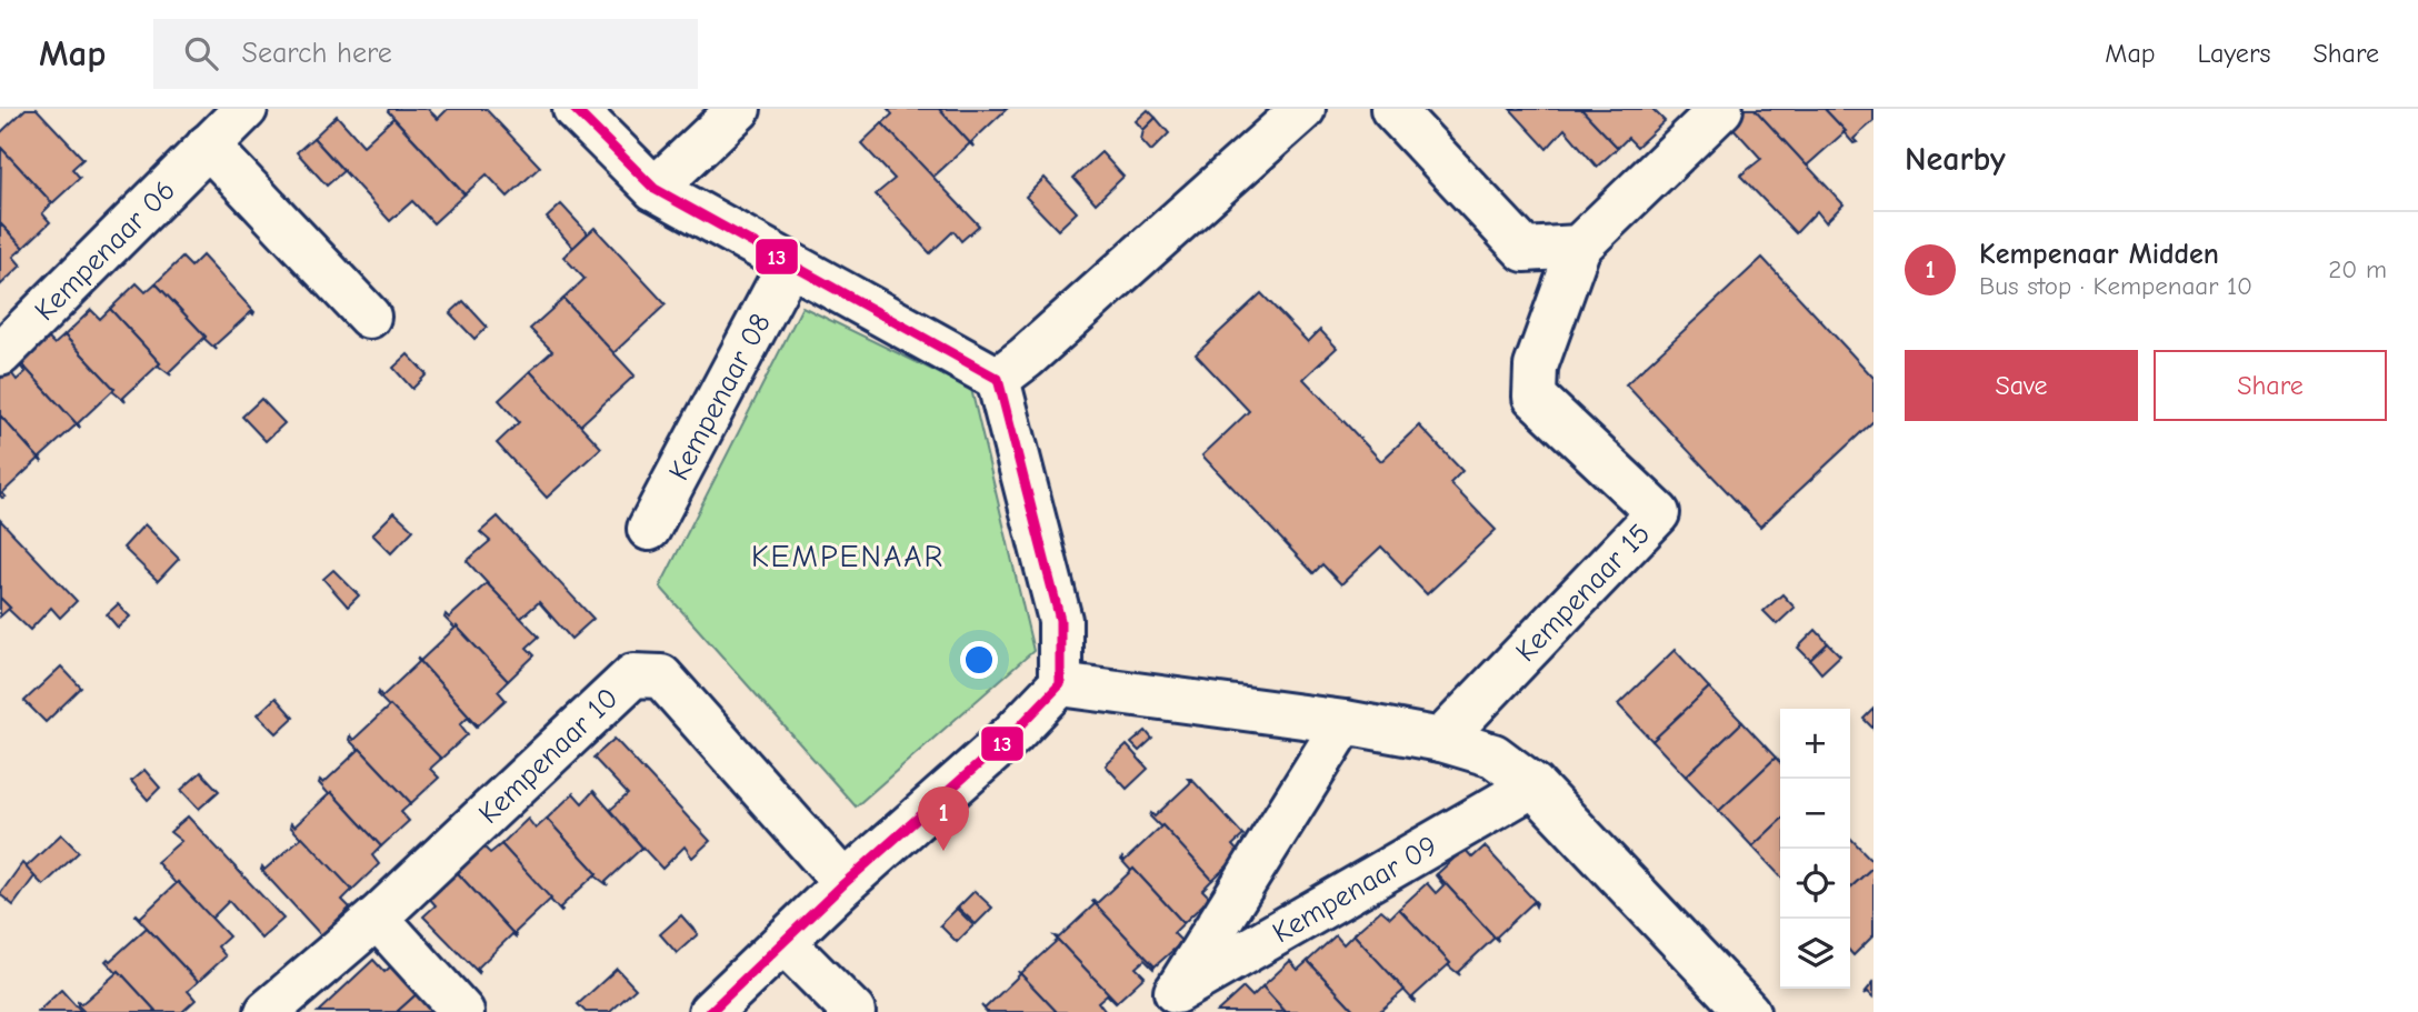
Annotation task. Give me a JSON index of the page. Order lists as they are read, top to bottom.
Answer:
{
  "streets": {
    "street": [
      "Kempenaar 06",
      "Kempenaar 08",
      "Kempenaar 15",
      "Kempenaar 10",
      "Kempenaar 09"
    ]
  },
  "districts": ["KEMPENAAR"],
  "lines": ["transit line 13"],
  "page": {
    "header": "Map",
    "search": "Search here",
    "nav": ["Map", "Layers", "Share"],
    "heading": "Nearby",
    "list": [
      {
        "mark": "1",
        "name": "Kempenaar Midden",
        "note": "Bus stop · Kempenaar 10",
        "value": "20 m"
      }
    ],
    "buttons": ["Save", "Share"],
    "map_buttons": ["+", "−"],
    "pins": "1"
  }
}
